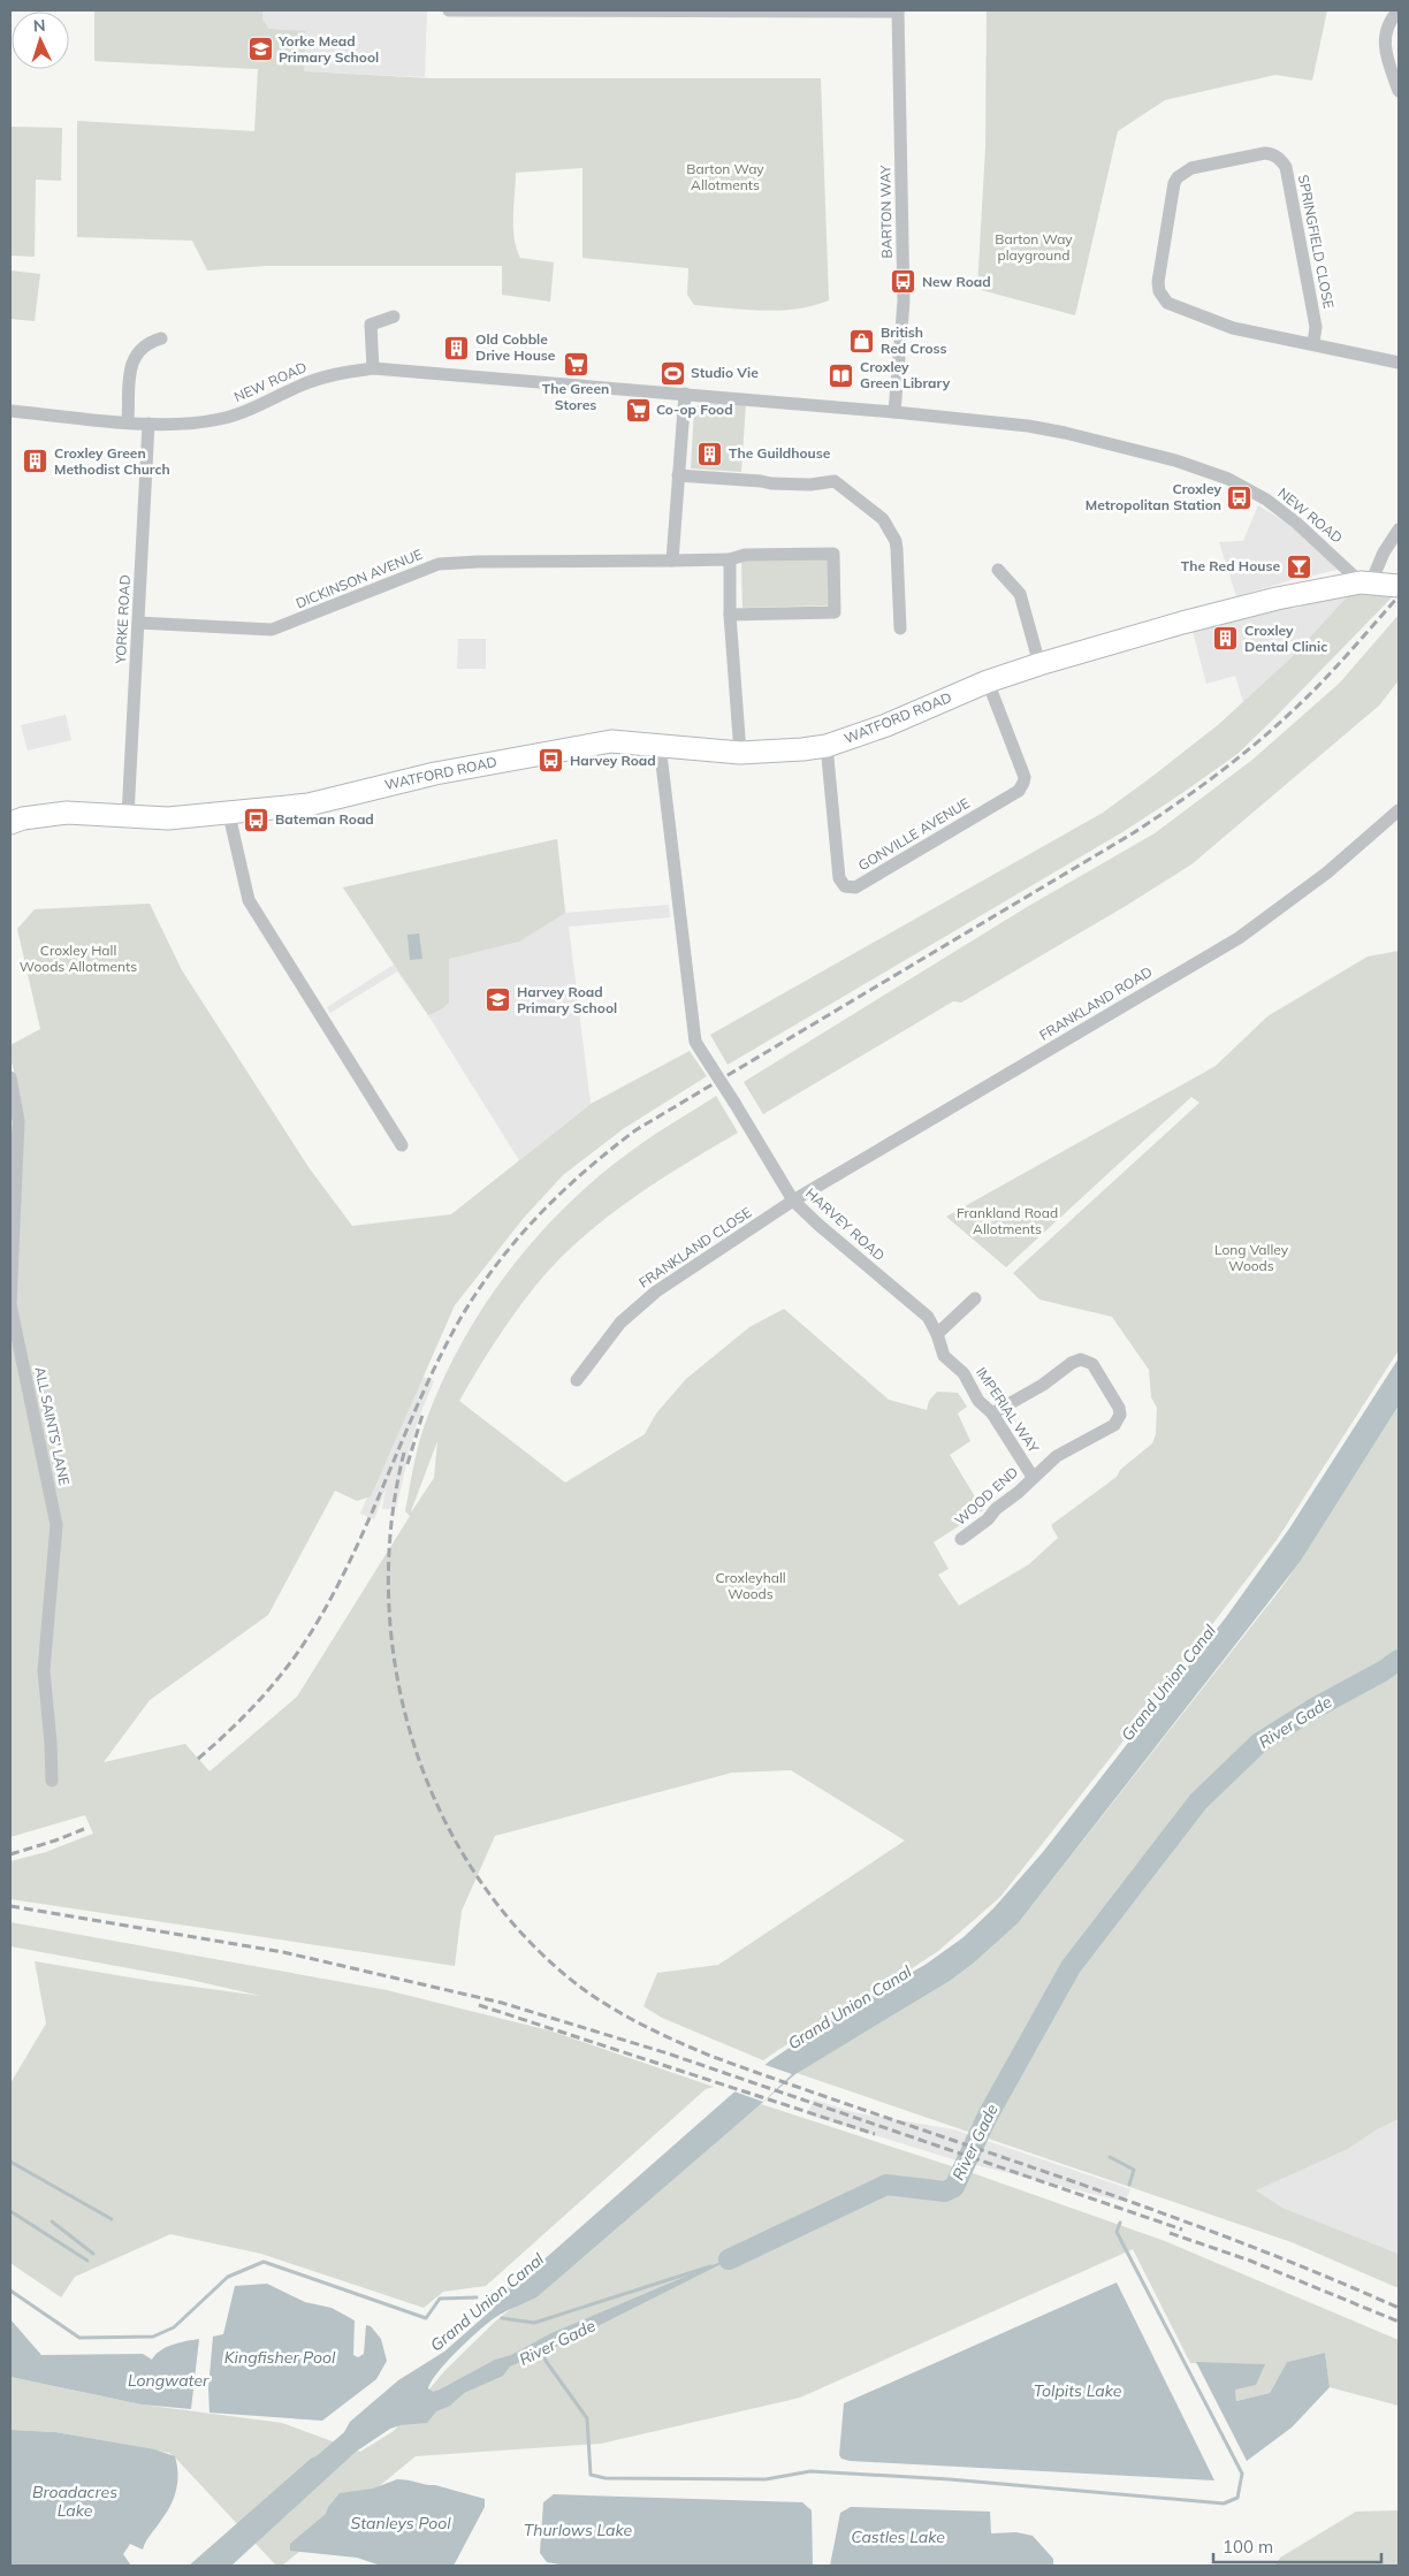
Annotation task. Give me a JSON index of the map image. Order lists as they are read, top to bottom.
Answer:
{
  "streets": {
    "main road": ["WATFORD ROAD"],
    "street": [
      "BARTON WAY",
      "SPRINGFIELD CLOSE",
      "NEW ROAD",
      "DICKINSON AVENUE",
      "YORKE ROAD",
      "GONVILLE AVENUE",
      "FRANKLAND ROAD",
      "HARVEY ROAD",
      "FRANKLAND CLOSE",
      "IMPERIAL WAY",
      "ALL SAINTS' LANE",
      "WOOD END"
    ]
  },
  "crossings": [
    ["BARTON WAY", "NEW ROAD"],
    ["NEW ROAD", "YORKE ROAD"],
    ["NEW ROAD", "WATFORD ROAD"],
    ["DICKINSON AVENUE", "YORKE ROAD"],
    ["YORKE ROAD", "WATFORD ROAD"],
    ["WATFORD ROAD", "GONVILLE AVENUE"],
    ["WATFORD ROAD", "HARVEY ROAD"],
    ["FRANKLAND ROAD", "HARVEY ROAD"],
    ["FRANKLAND ROAD", "FRANKLAND CLOSE"],
    ["HARVEY ROAD", "FRANKLAND CLOSE"],
    ["HARVEY ROAD", "IMPERIAL WAY"],
    ["IMPERIAL WAY", "WOOD END"]
  ],
  "water": [
    "Grand Union Canal",
    "River Gade",
    "Kingfisher Pool",
    "Longwater",
    "Tolpits Lake",
    "Broadacres Lake",
    "Stanleys Pool",
    "Thurlows Lake",
    "Castles Lake"
  ],
  "parks": [
    "Barton Way Allotments",
    "Barton Way playground",
    "Croxley Hall Woods Allotments",
    "Frankland Road Allotments",
    "Long Valley Woods",
    "Croxleyhall Woods"
  ],
  "places": {
    "school or university": ["Yorke Mead Primary School", "Harvey Road Primary School"],
    "bus stop": [
      "New Road",
      "Croxley Metropolitan Station",
      "Harvey Road",
      "Bateman Road"
    ],
    "shop": ["British Red Cross"],
    "building": [
      "Old Cobble Drive House",
      "The Guildhouse",
      "Croxley Green Methodist Church",
      "Croxley Dental Clinic"
    ],
    "supermarket": ["The Green Stores", "Co-op Food"],
    "sports": ["Studio Vie"],
    "library": ["Croxley Green Library"],
    "bar": ["The Red House"]
  },
  "scale_bar": "100 m",
  "north": "top"
}
